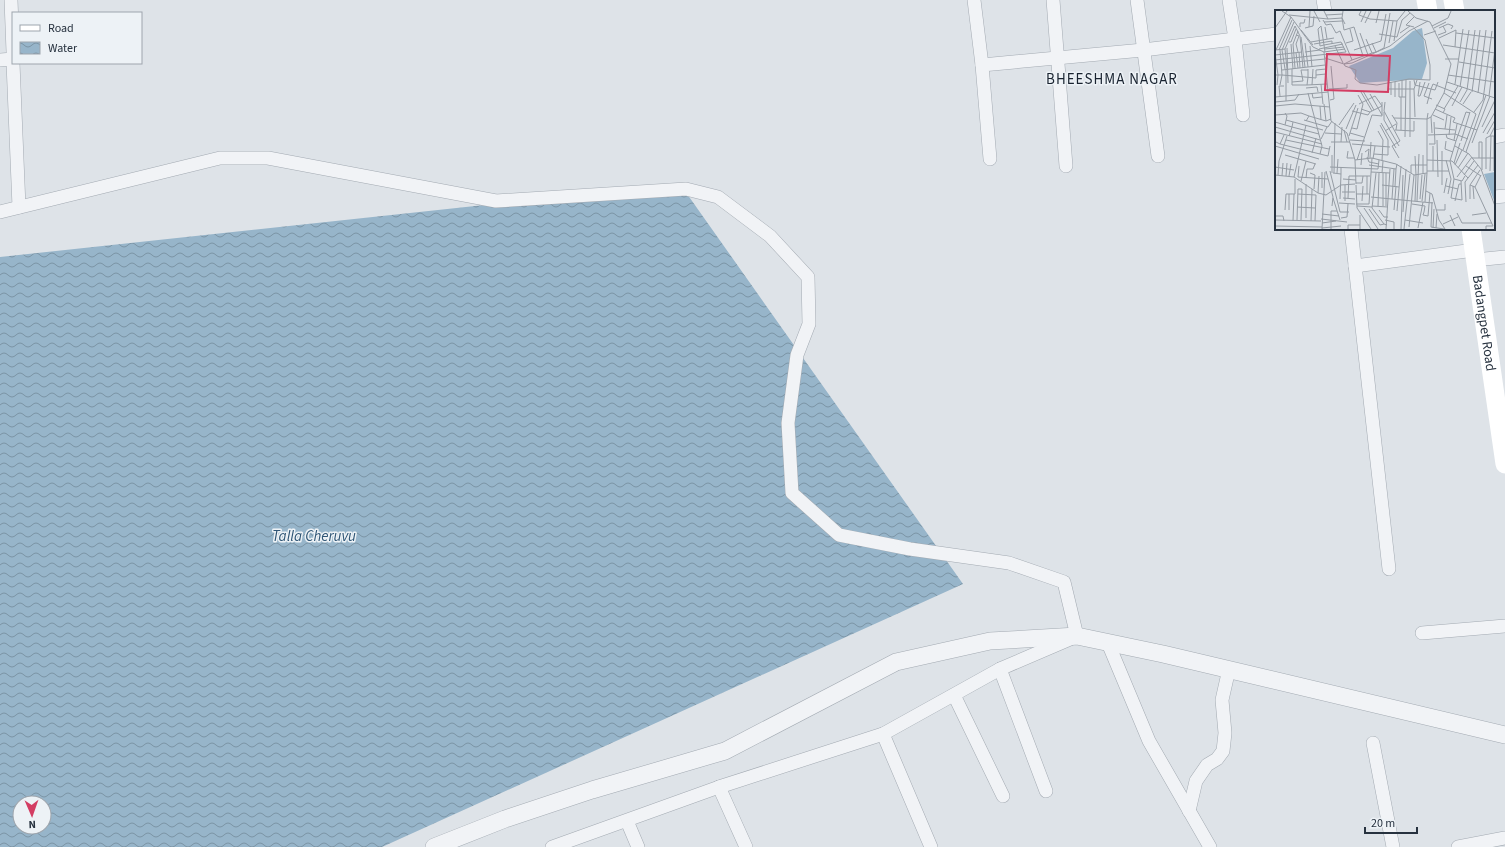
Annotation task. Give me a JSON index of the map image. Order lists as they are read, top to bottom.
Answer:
{
  "streets": {
    "main road": ["Badangpet Road"]
  },
  "districts": ["BHEESHMA NAGAR"],
  "water": ["Talla Cheruvu"],
  "legend": ["Road", "Water"],
  "scale_bar": "20 m",
  "north": "bottom"
}
